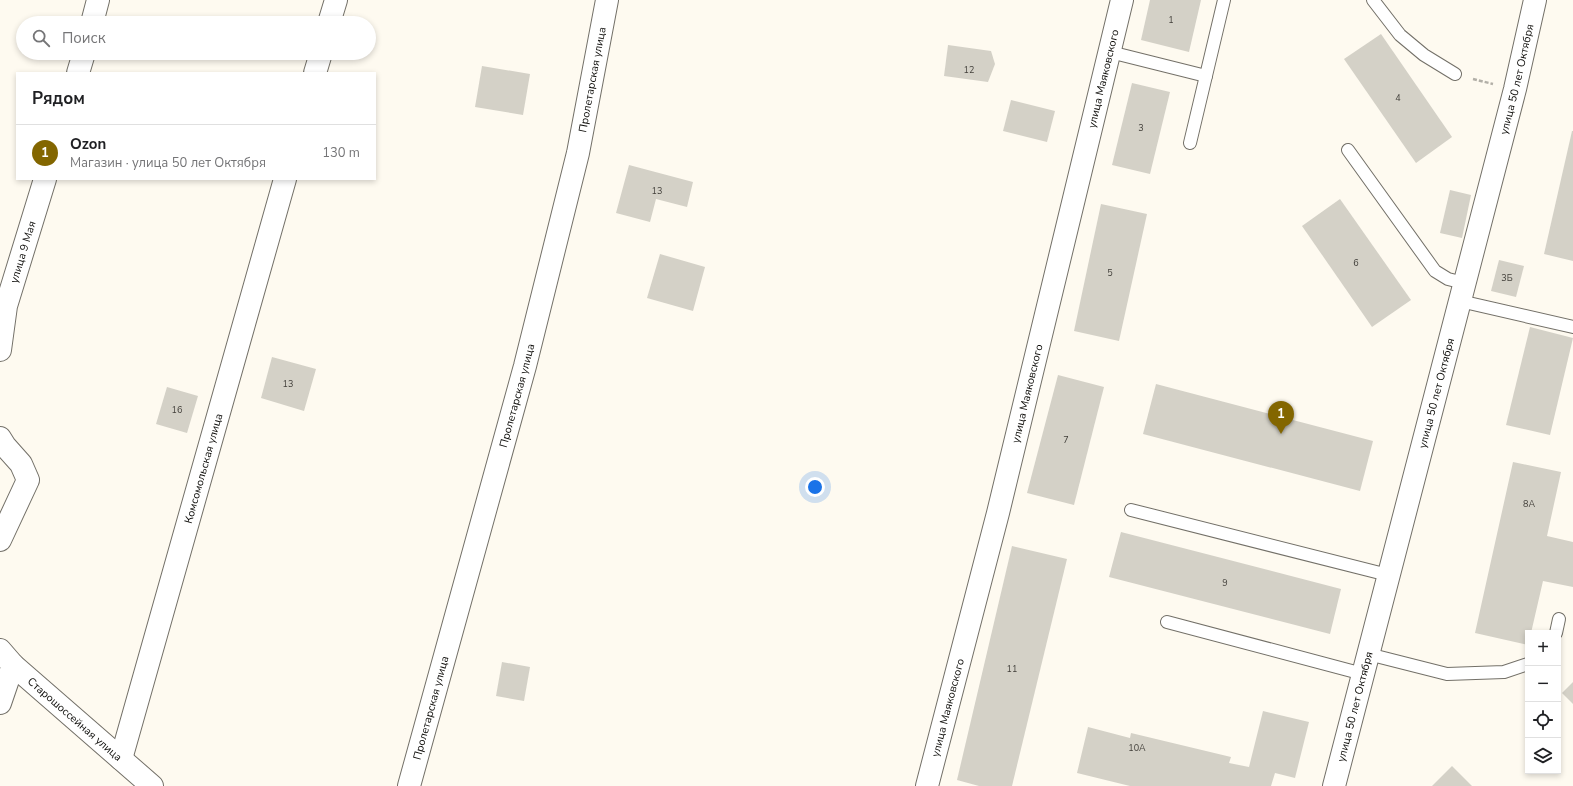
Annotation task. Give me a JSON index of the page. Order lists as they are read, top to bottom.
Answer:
{
  "streets": {
    "street": [
      "улица Маяковского",
      "Пролетарская улица",
      "улица 50 лет Октября",
      "улица 9 Мая",
      "Комсомольская улица",
      "Старошоссейная улица"
    ]
  },
  "crossings": [
    ["Комсомольская улица", "Старошоссейная улица"]
  ],
  "house_numbers": [
    "1",
    "12",
    "4",
    "3",
    "13",
    "6",
    "5",
    "3Б",
    "13",
    "16",
    "7",
    "8А",
    "9",
    "11",
    "10А"
  ],
  "page": {
    "search": "Поиск",
    "heading": "Рядом",
    "list": [
      {
        "mark": "1",
        "name": "Ozon",
        "note": "Магазин · улица 50 лет Октября",
        "value": "130 m"
      }
    ],
    "pins": "1",
    "map_buttons": ["+", "−"]
  }
}
